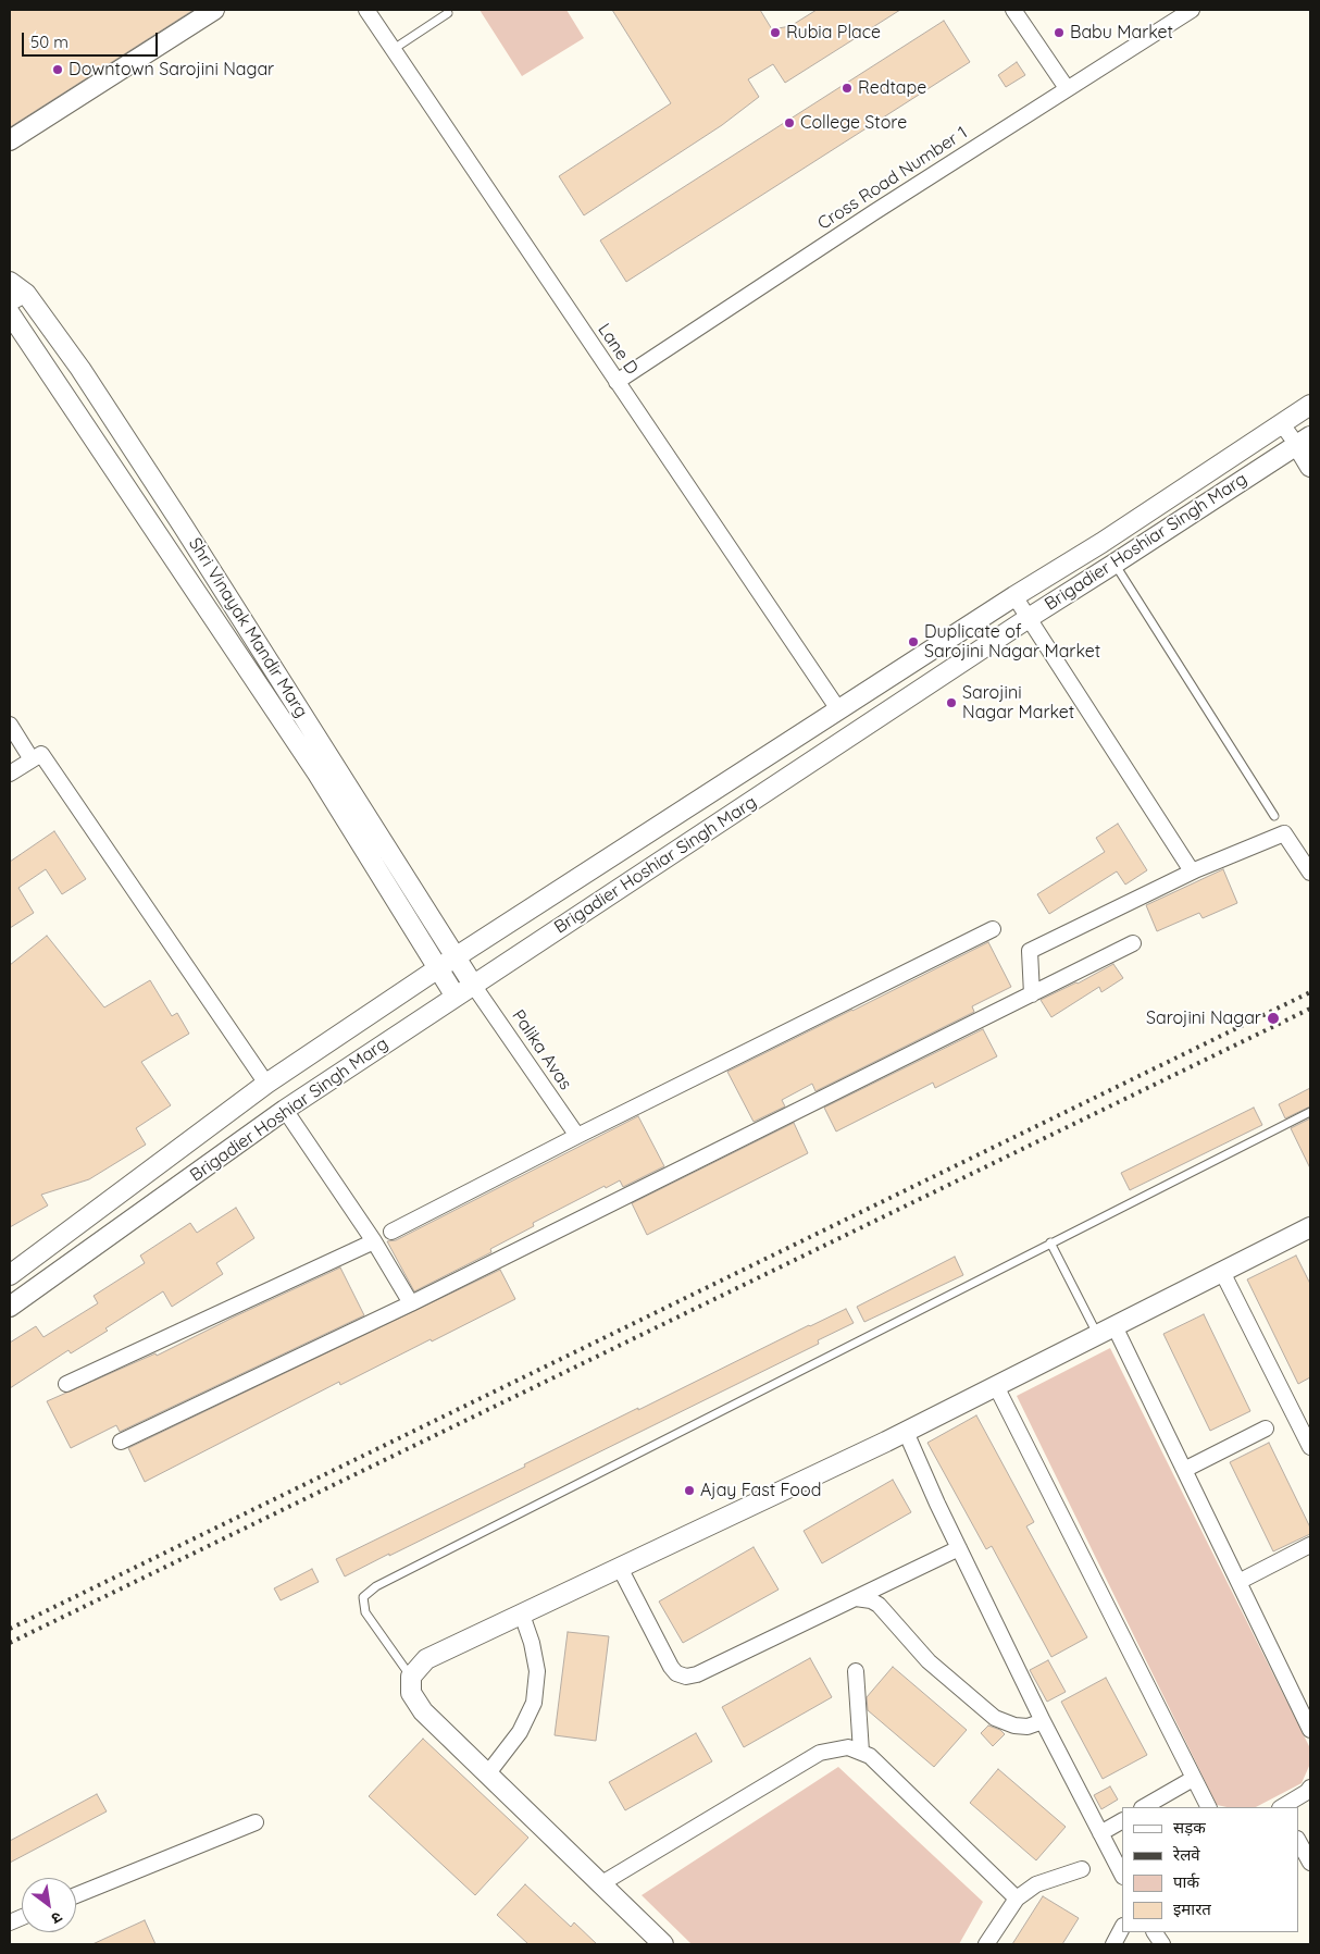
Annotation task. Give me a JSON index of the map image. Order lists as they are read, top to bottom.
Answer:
{
  "streets": {
    "street": [
      "Cross Road Number 1",
      "Lane D",
      "Brigadier Hoshiar Singh Marg",
      "Shri Vinayak Mandir Marg",
      "Palika Avas"
    ]
  },
  "crossings": [
    ["Cross Road Number 1", "Lane D"],
    ["Lane D", "Brigadier Hoshiar Singh Marg"],
    ["Brigadier Hoshiar Singh Marg", "Shri Vinayak Mandir Marg"],
    ["Brigadier Hoshiar Singh Marg", "Palika Avas"],
    ["Shri Vinayak Mandir Marg", "Palika Avas"]
  ],
  "places": [
    "Rubia Place",
    "Babu Market",
    "Downtown Sarojini Nagar",
    "Redtape",
    "College Store",
    "Duplicate of Sarojini Nagar Market",
    "Sarojini Nagar Market",
    "Sarojini Nagar",
    "Ajay Fast Food"
  ],
  "legend": [
    "सड़क",
    "रेलवे",
    "पार्क",
    "इमारत"
  ],
  "scale_bar": "50 m",
  "north": "bottom right"
}
